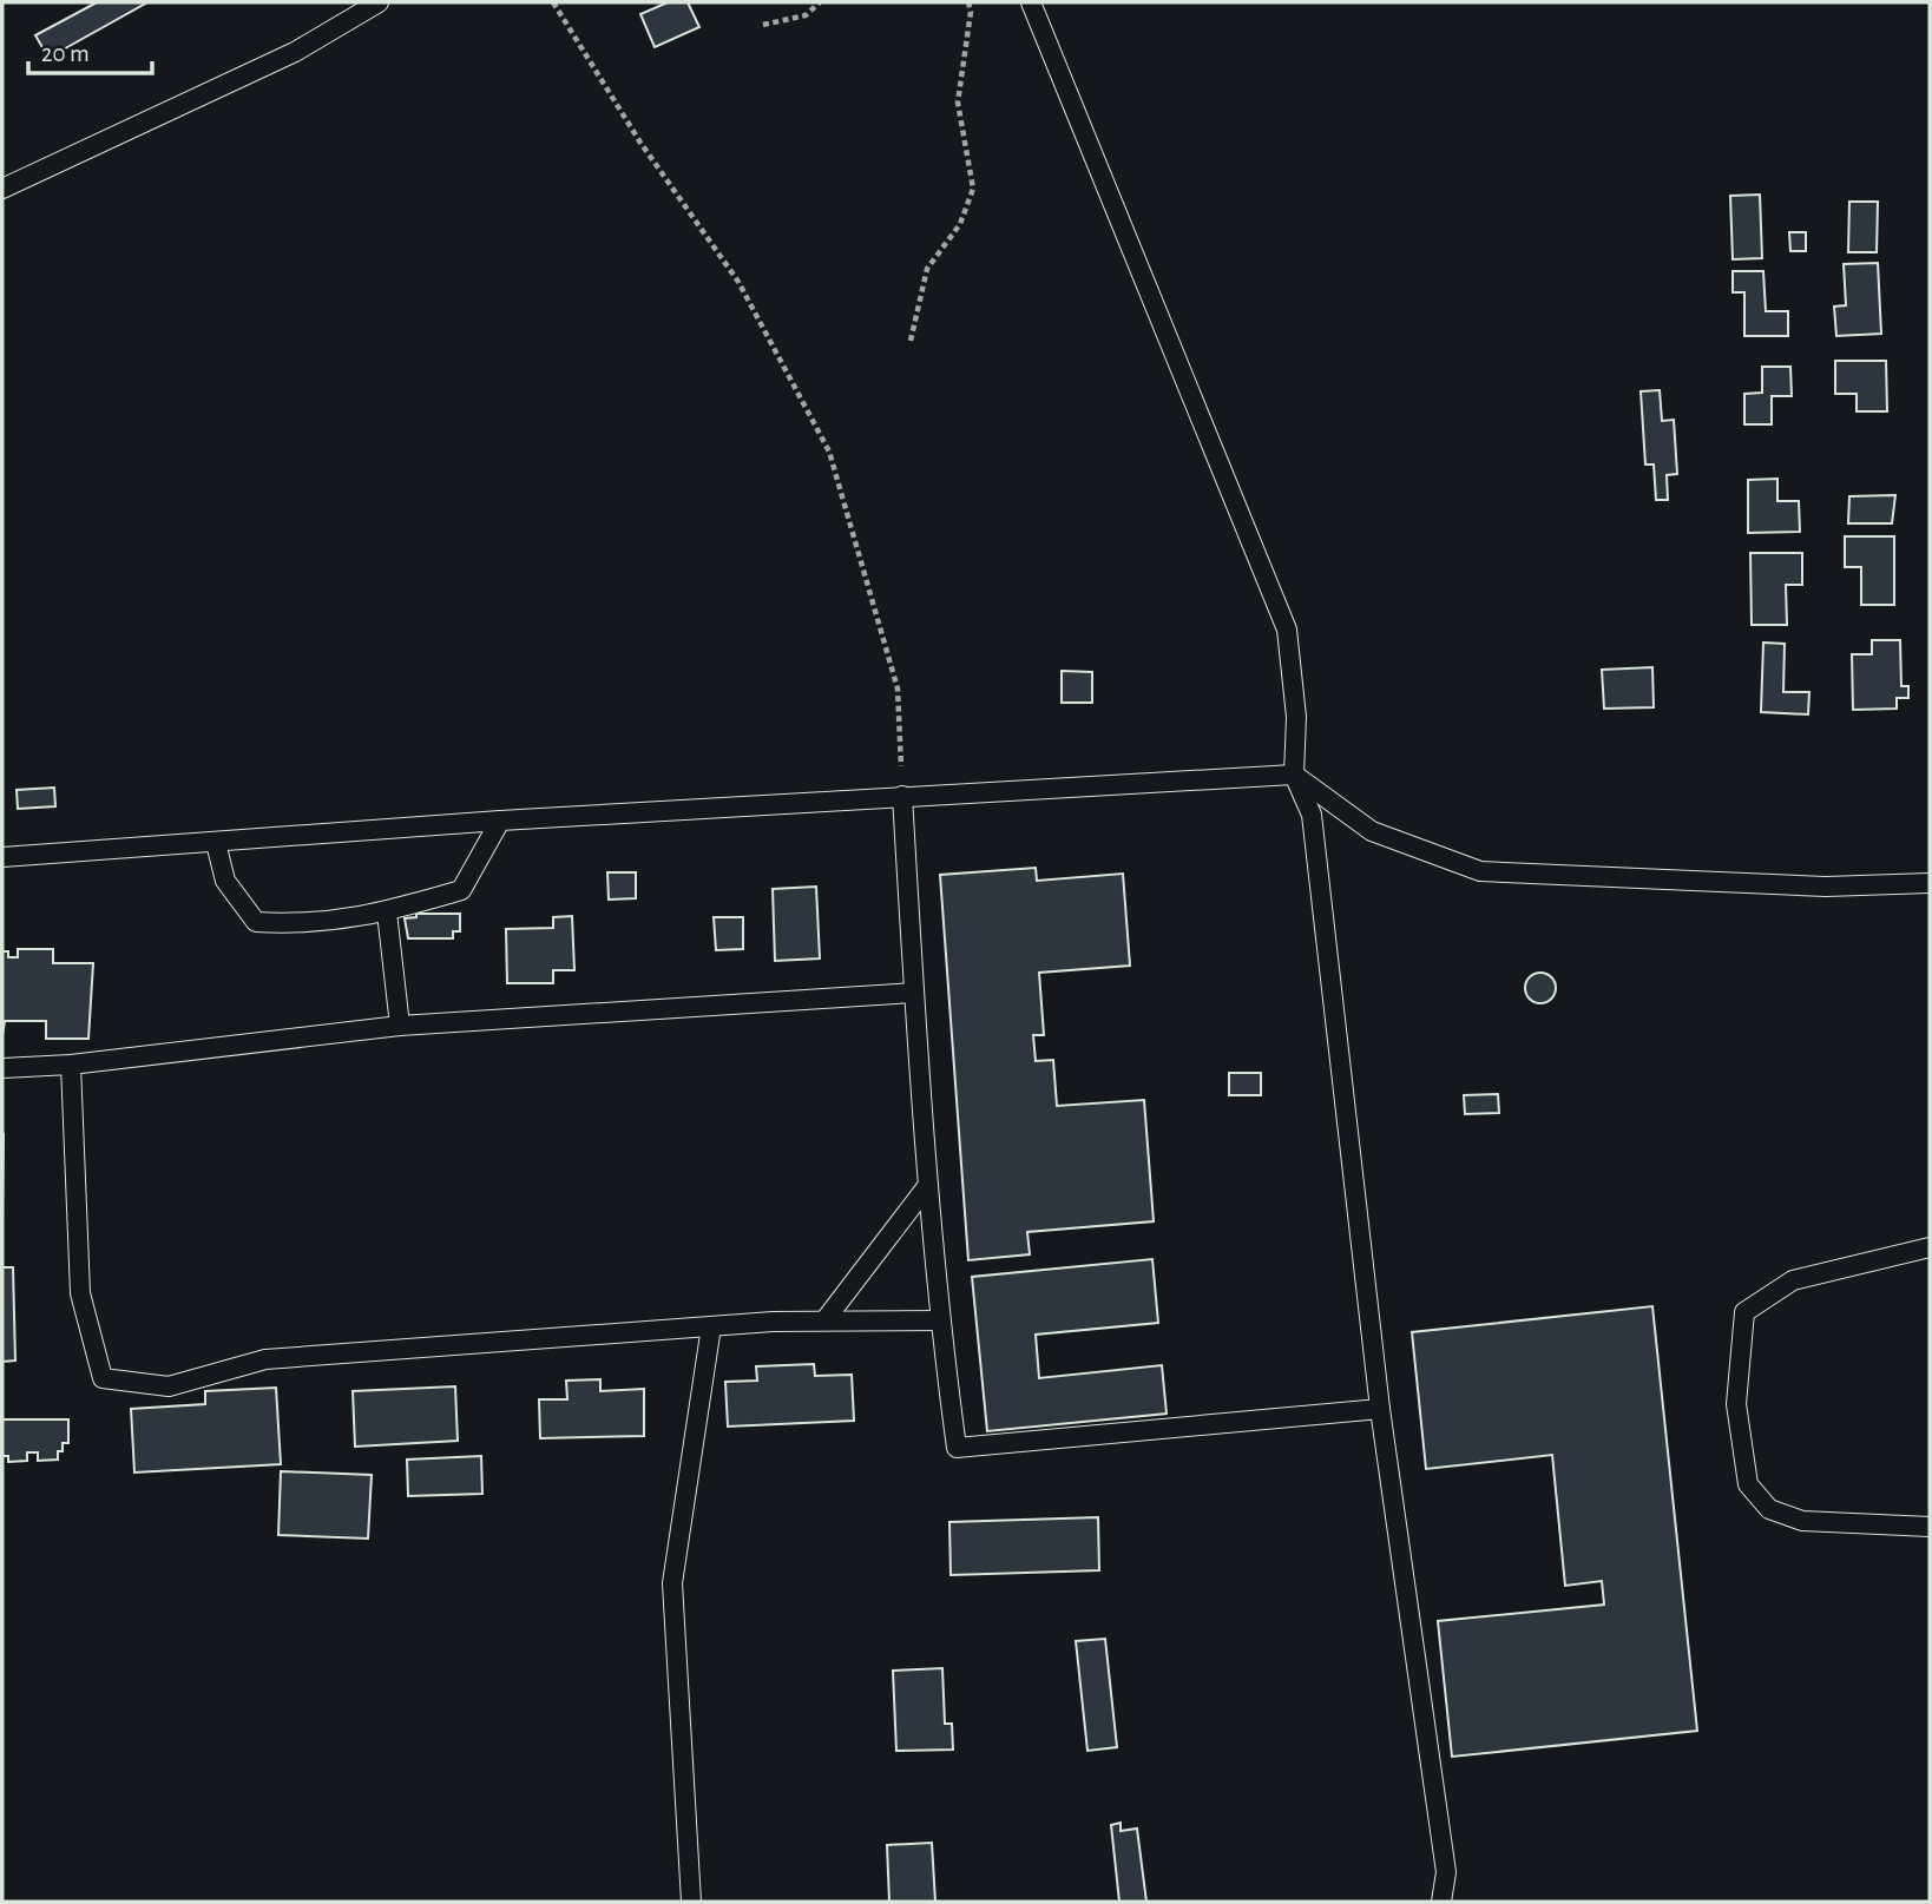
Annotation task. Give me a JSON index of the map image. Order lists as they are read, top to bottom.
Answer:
{
  "scale_bar": "20 m"
}
